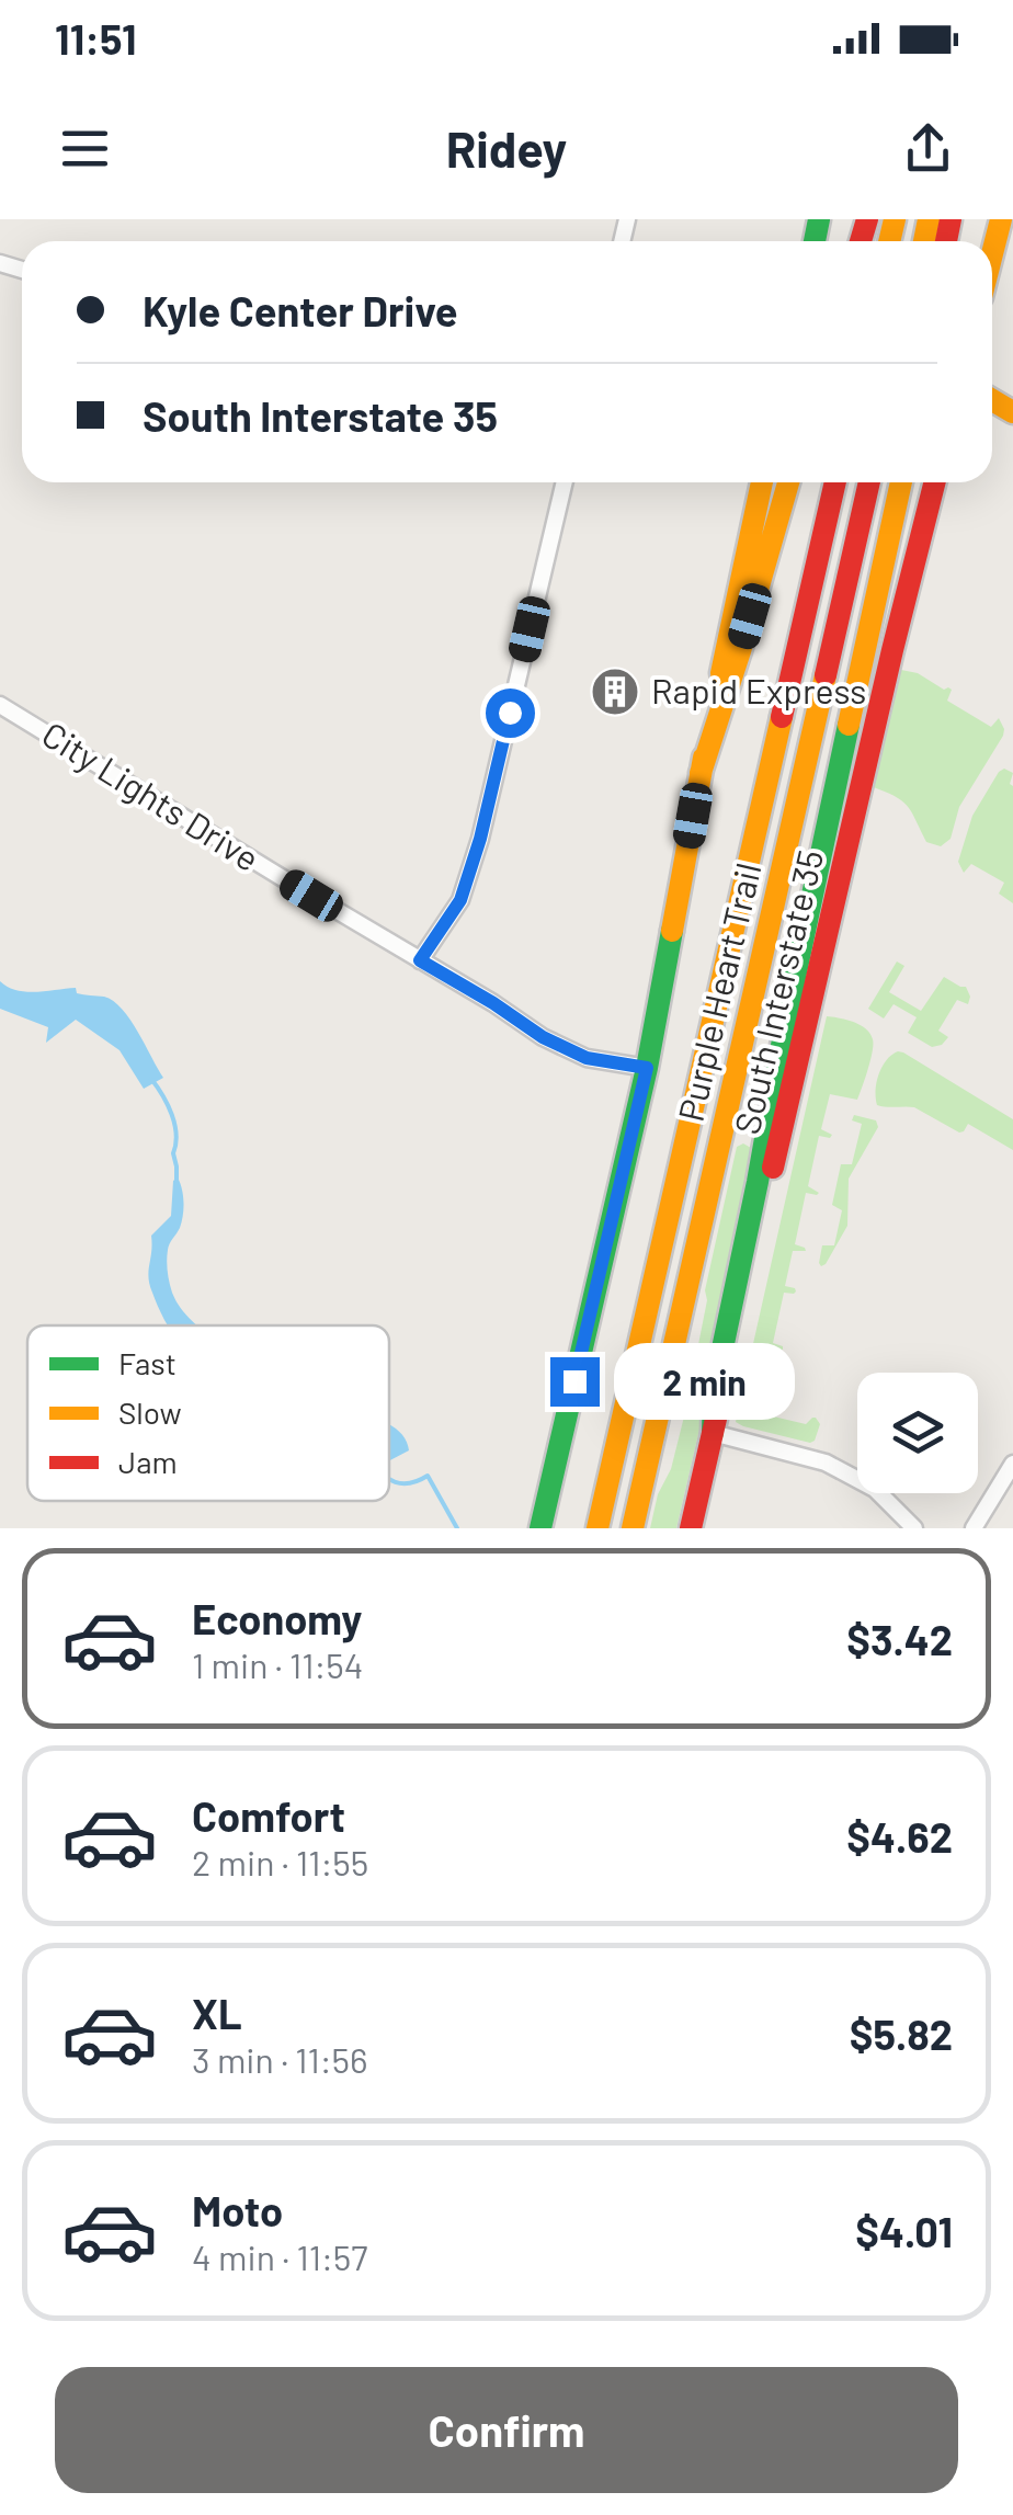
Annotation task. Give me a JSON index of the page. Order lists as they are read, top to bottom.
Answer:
{
  "streets": {
    "main road": ["Purple Heart Trail", "South Interstate 35"],
    "street": ["City Lights Drive"]
  },
  "places": {
    "building": ["Rapid Express"]
  },
  "legend": ["Fast", "Slow", "Jam"],
  "page": {
    "status": "11:51",
    "header": "Ridey",
    "banner": ["Kyle Center Drive", "South Interstate 35"],
    "bubble": "2 min",
    "list": [
      {
        "name": "Economy",
        "note": "1 min · 11:54",
        "value": "$3.42"
      },
      {
        "name": "Comfort",
        "note": "2 min · 11:55",
        "value": "$4.62"
      },
      {
        "name": "XL",
        "note": "3 min · 11:56",
        "value": "$5.82"
      },
      {
        "name": "Moto",
        "note": "4 min · 11:57",
        "value": "$4.01"
      }
    ],
    "buttons": "Confirm"
  }
}
